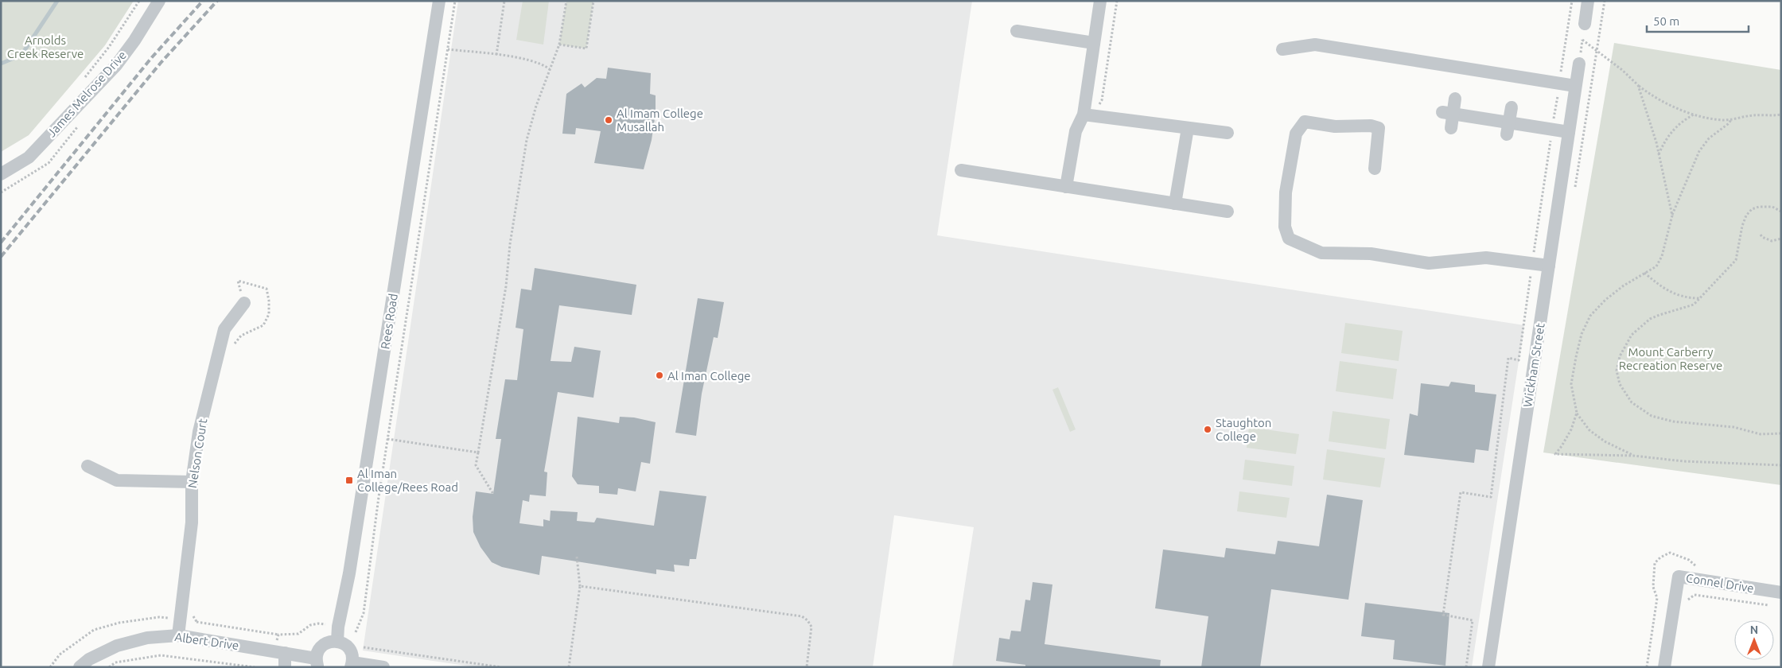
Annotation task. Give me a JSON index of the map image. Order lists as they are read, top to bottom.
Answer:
{
  "streets": {
    "street": [
      "James Melrose Drive",
      "Rees Road",
      "Wickham Street",
      "Nelson Court",
      "Connel Drive",
      "Albert Drive"
    ]
  },
  "crossings": [
    ["Nelson Court", "Albert Drive"]
  ],
  "parks": ["Arnolds Creek Reserve", "Mount Carberry Recreation Reserve"],
  "places": {
    "other": ["Al Imam College Musallah", "Al Iman College", "Staughton College"],
    "transit": ["Al Iman College/Rees Road"]
  },
  "scale_bar": "50 m",
  "north": "top"
}
